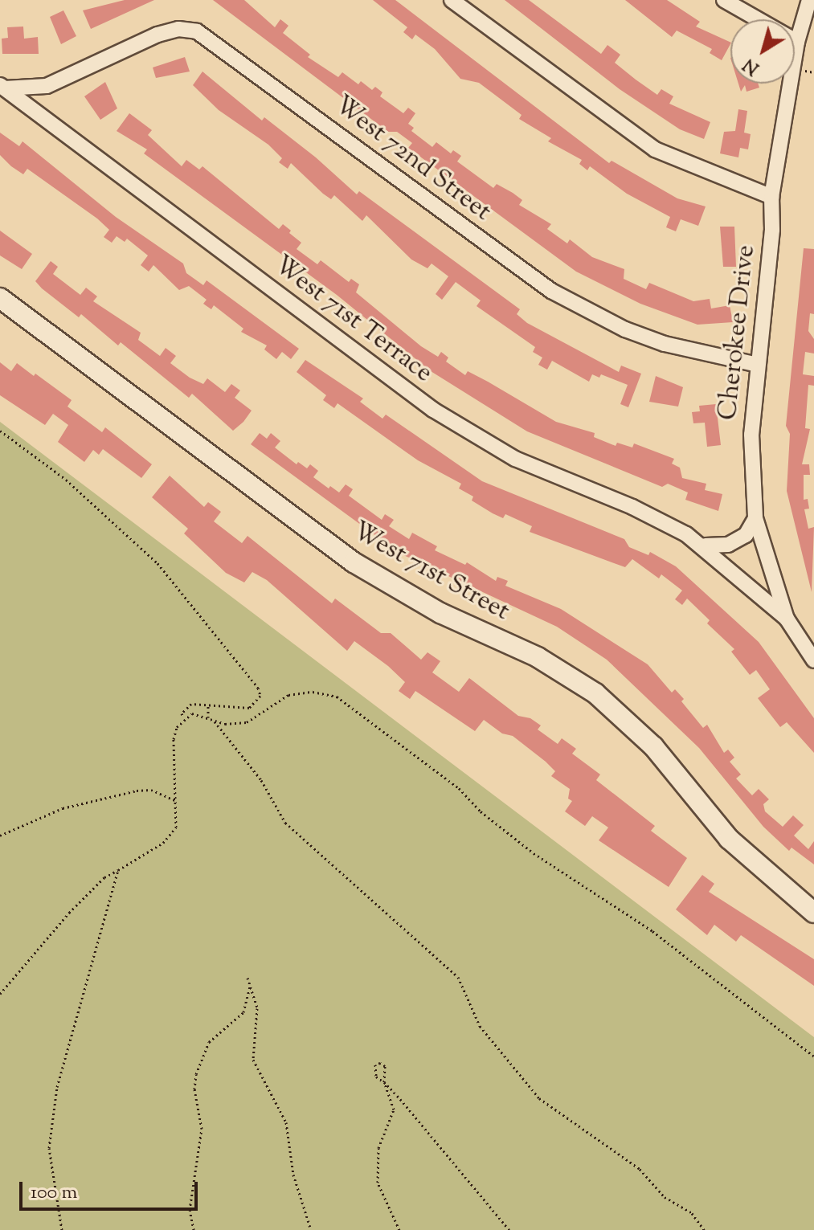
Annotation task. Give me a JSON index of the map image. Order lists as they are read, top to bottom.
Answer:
{
  "streets": {
    "street": [
      "West 72nd Street",
      "West 71st Terrace",
      "Cherokee Drive",
      "West 71st Street"
    ]
  },
  "crossings": [
    ["West 72nd Street", "West 71st Terrace"],
    ["West 72nd Street", "Cherokee Drive"],
    ["West 71st Terrace", "Cherokee Drive"]
  ],
  "scale_bar": "100 m",
  "north": "bottom left"
}
